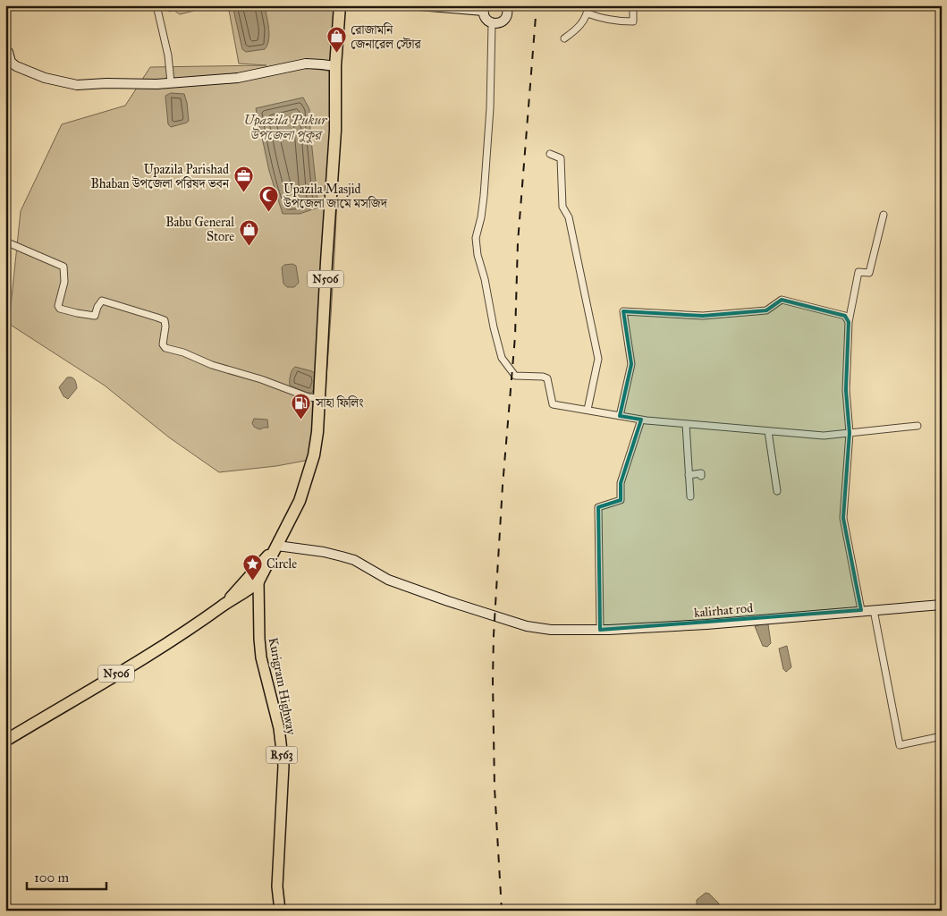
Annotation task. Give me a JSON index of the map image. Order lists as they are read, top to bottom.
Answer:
{
  "streets": {
    "highway": ["N506"],
    "main road": ["Kurigram Highway", "R563"],
    "street": ["kalirhat rod"]
  },
  "crossings": [
    ["N506", "kalirhat rod"],
    ["N506", "Kurigram Highway"]
  ],
  "water": ["Upazila Pukur উপজেলা পুকুর"],
  "places": {
    "shop": ["রোজামনি জেনারেল স্টোর", "Babu General Store"],
    "office": ["Upazila Parishad Bhaban উপজেলা পরিষদ ভবন"],
    "mosque": ["Upazila Masjid উপজেলা জামে মসজিদ"],
    "fuel station": ["সাহা ফিলিং"],
    "place": ["Circle"]
  },
  "scale_bar": "100 m"
}
